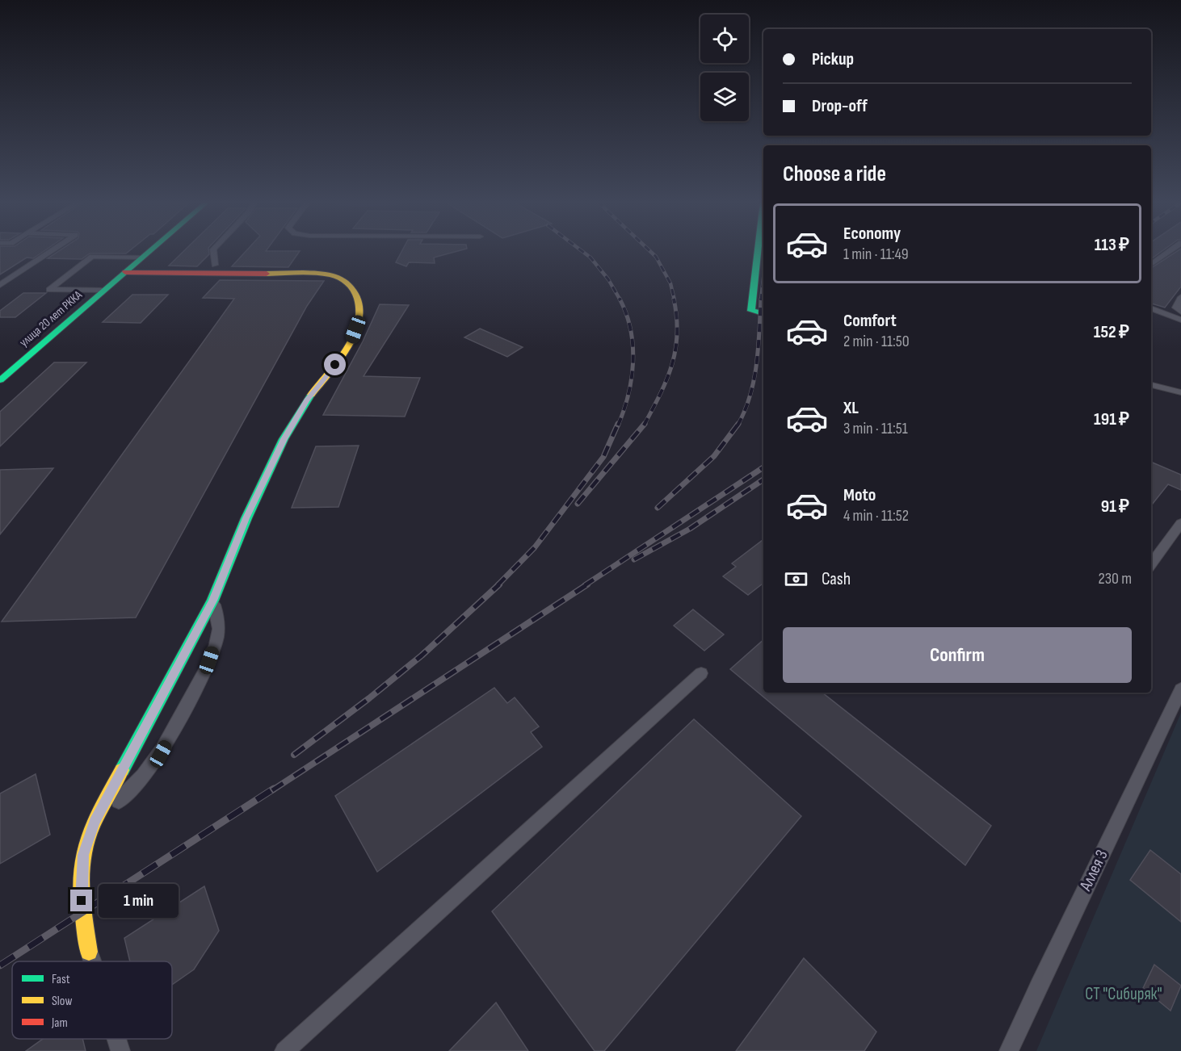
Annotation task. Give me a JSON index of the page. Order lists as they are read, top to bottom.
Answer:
{
  "streets": {
    "street": ["улица 20 лет РККА"],
    "lane": ["Аллея 3"]
  },
  "parks": ["СТ \"Сибиряк\""],
  "legend": ["Fast", "Slow", "Jam"],
  "page": {
    "banner": ["Pickup", "Drop-off"],
    "heading": "Choose a ride",
    "list": [
      {
        "name": "Economy",
        "note": "1 min · 11:49",
        "value": "113 ₽"
      },
      {
        "name": "Comfort",
        "note": "2 min · 11:50",
        "value": "152 ₽"
      },
      {
        "name": "XL",
        "note": "3 min · 11:51",
        "value": "191 ₽"
      },
      {
        "name": "Moto",
        "note": "4 min · 11:52",
        "value": "91 ₽"
      }
    ],
    "pay": ["Cash", "230 m"],
    "buttons": "Confirm",
    "bubble": "1 min"
  }
}
